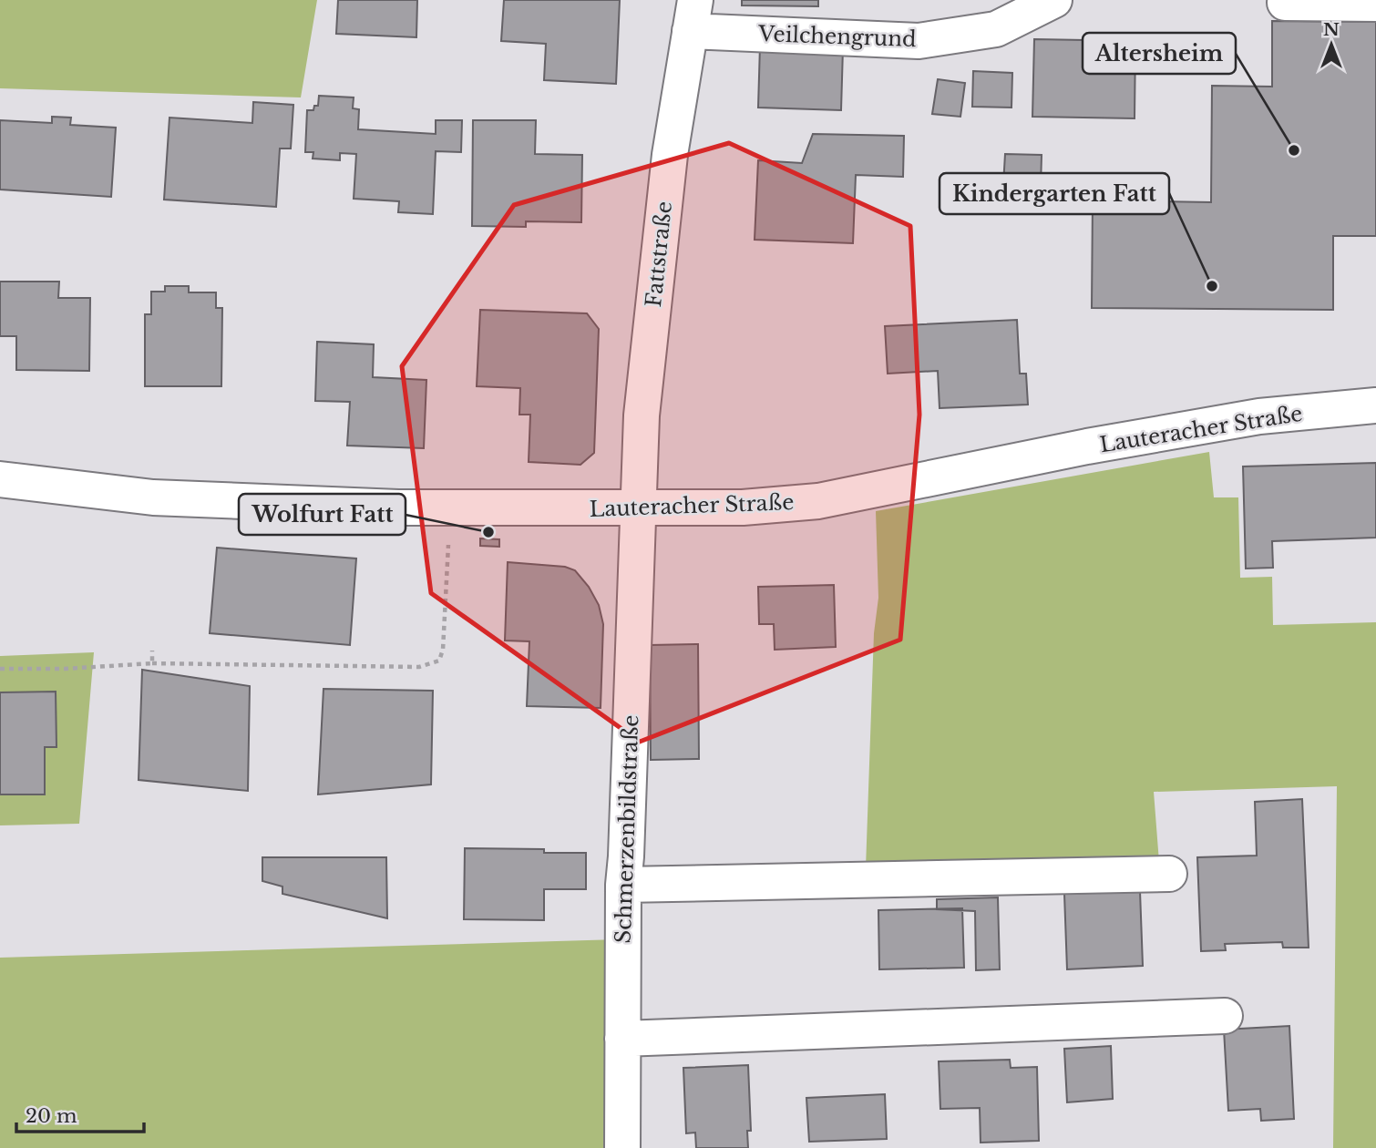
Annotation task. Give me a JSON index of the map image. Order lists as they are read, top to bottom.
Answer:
{
  "streets": {
    "street": [
      "Veilchengrund",
      "Fattstraße",
      "Lauteracher Straße",
      "Schmerzenbildstraße"
    ]
  },
  "crossings": [
    ["Veilchengrund", "Fattstraße"],
    ["Fattstraße", "Lauteracher Straße"],
    ["Fattstraße", "Schmerzenbildstraße"],
    ["Lauteracher Straße", "Schmerzenbildstraße"]
  ],
  "places": ["Altersheim", "Kindergarten Fatt", "Wolfurt Fatt"],
  "scale_bar": "20 m",
  "north": "top"
}
